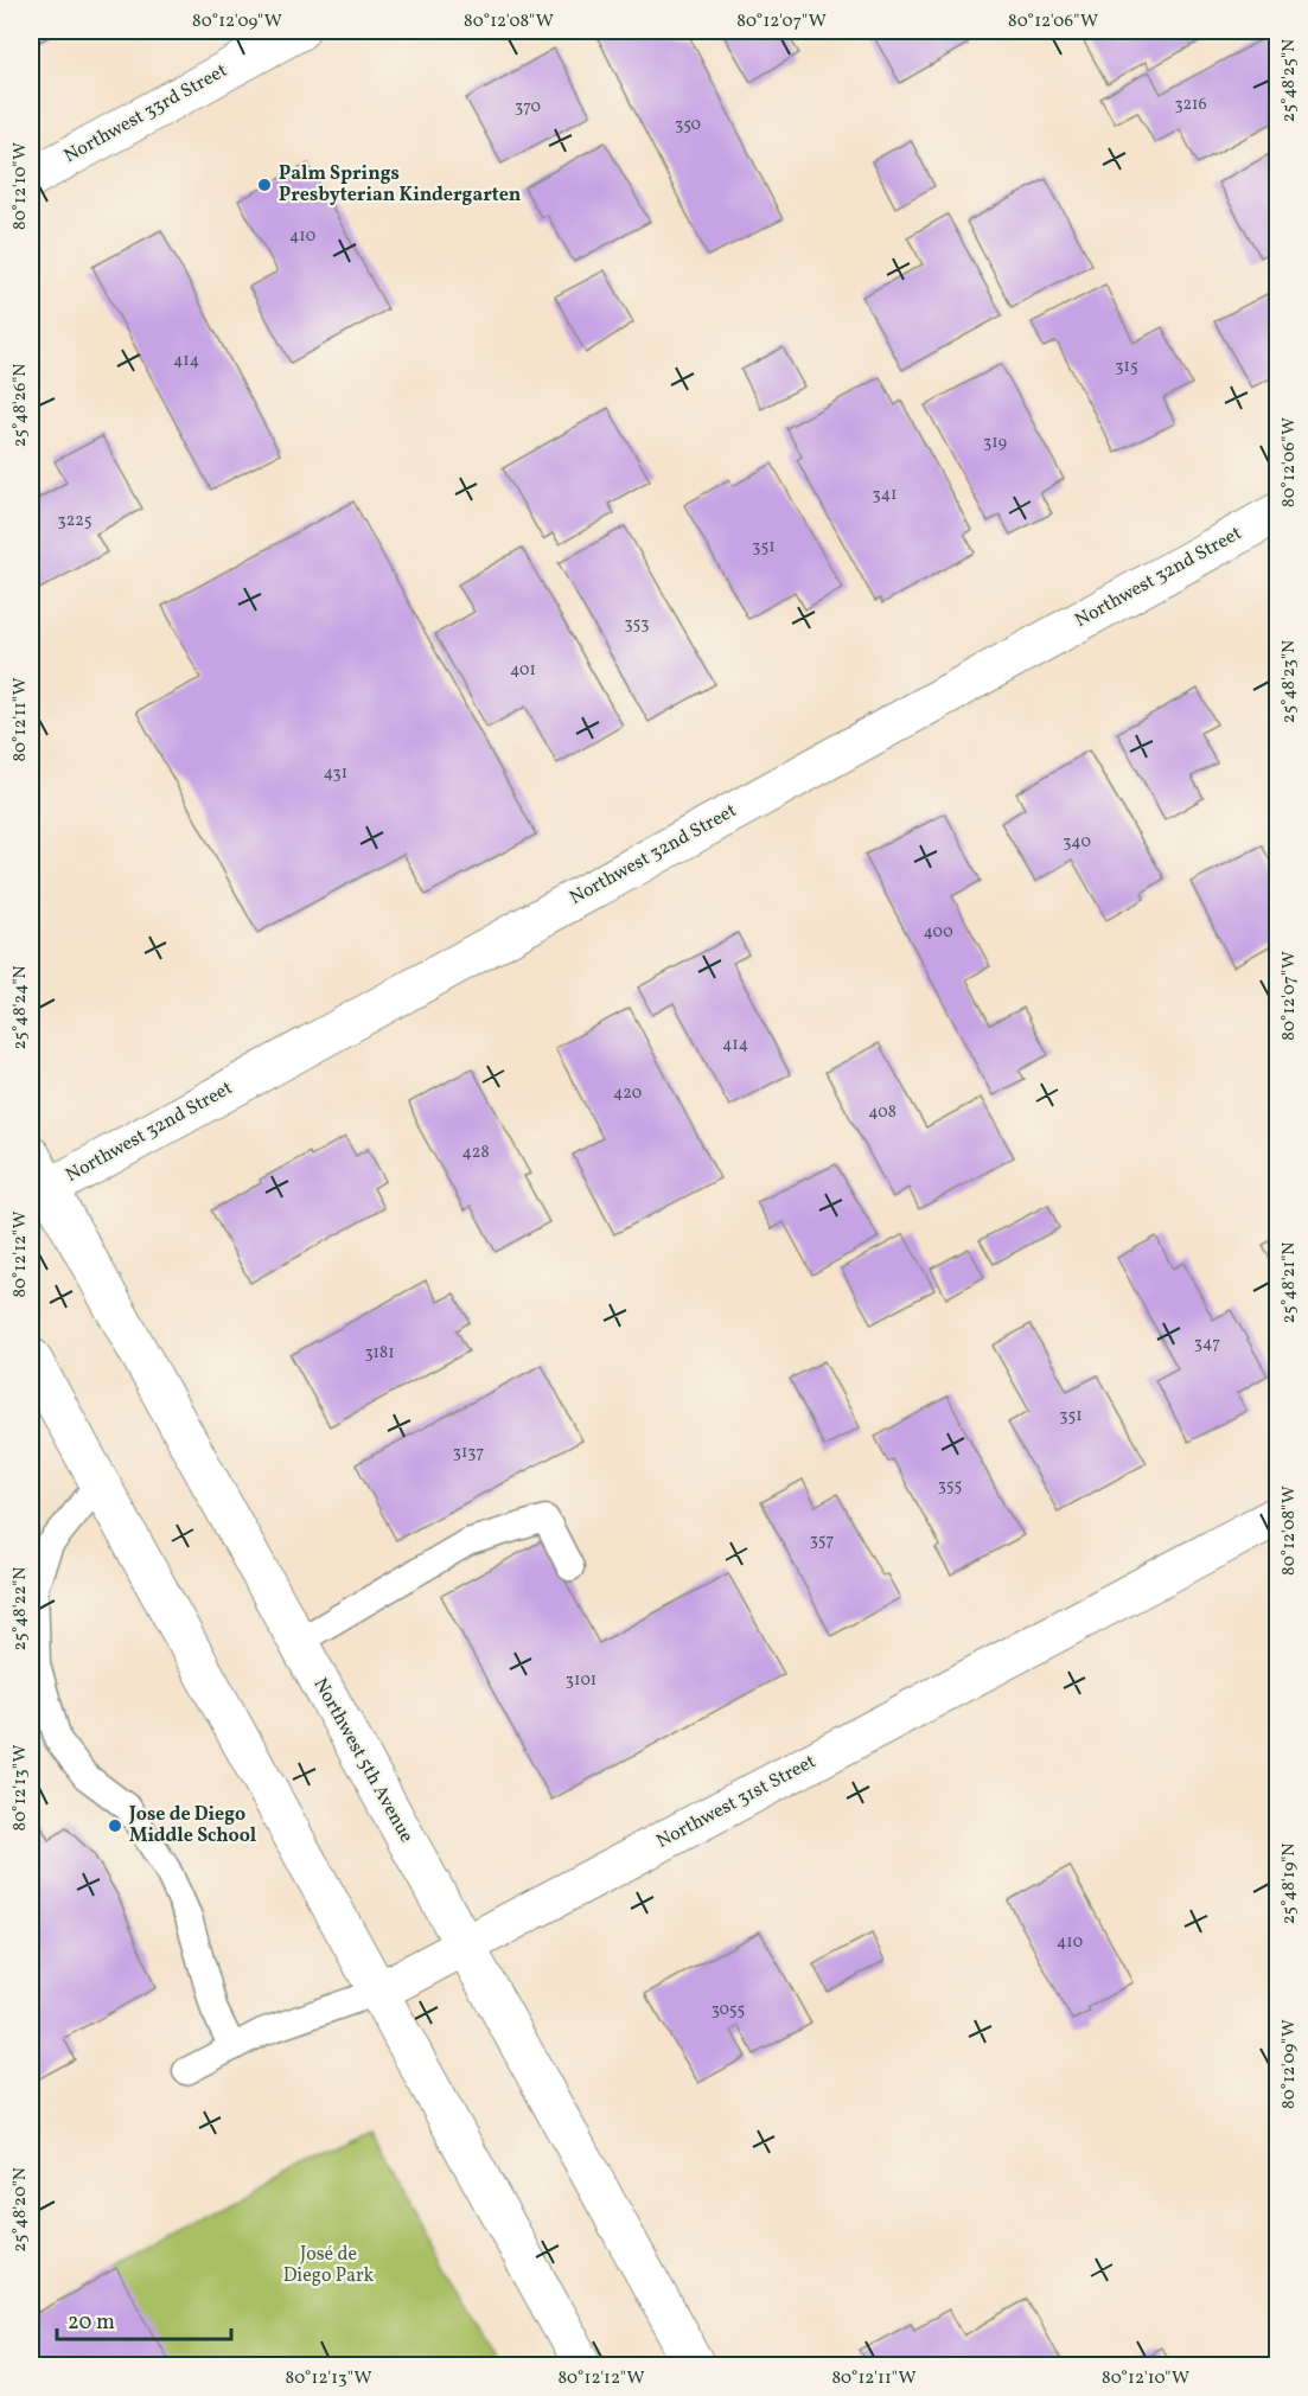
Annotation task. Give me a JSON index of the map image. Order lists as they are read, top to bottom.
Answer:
{
  "streets": {
    "street": [
      "Northwest 33rd Street",
      "Northwest 32nd Street",
      "Northwest 5th Avenue",
      "Northwest 31st Street"
    ]
  },
  "crossings": [
    ["Northwest 32nd Street", "Northwest 5th Avenue"],
    ["Northwest 5th Avenue", "Northwest 31st Street"]
  ],
  "parks": ["José de Diego Park"],
  "places": ["Palm Springs Presbyterian Kindergarten", "Jose de Diego Middle School"],
  "house_numbers": [
    "3216",
    "370",
    "350",
    "410",
    "414",
    "315",
    "319",
    "341",
    "3225",
    "351",
    "353",
    "401",
    "431",
    "340",
    "400",
    "414",
    "420",
    "408",
    "428",
    "347",
    "3181",
    "351",
    "3137",
    "355",
    "357",
    "3101",
    "410",
    "3055"
  ],
  "scale_bar": "20 m",
  "coordinates": [
    "80°12'09\"W",
    "80°12'08\"W",
    "80°12'07\"W",
    "80°12'06\"W",
    "25°48'25\"N",
    "80°12'10\"W",
    "25°48'26\"N",
    "25°48'23\"N",
    "80°12'11\"W",
    "25°48'24\"N",
    "80°12'12\"W",
    "25°48'21\"N",
    "25°48'22\"N",
    "80°12'13\"W",
    "25°48'19\"N",
    "25°48'20\"N"
  ]
}
